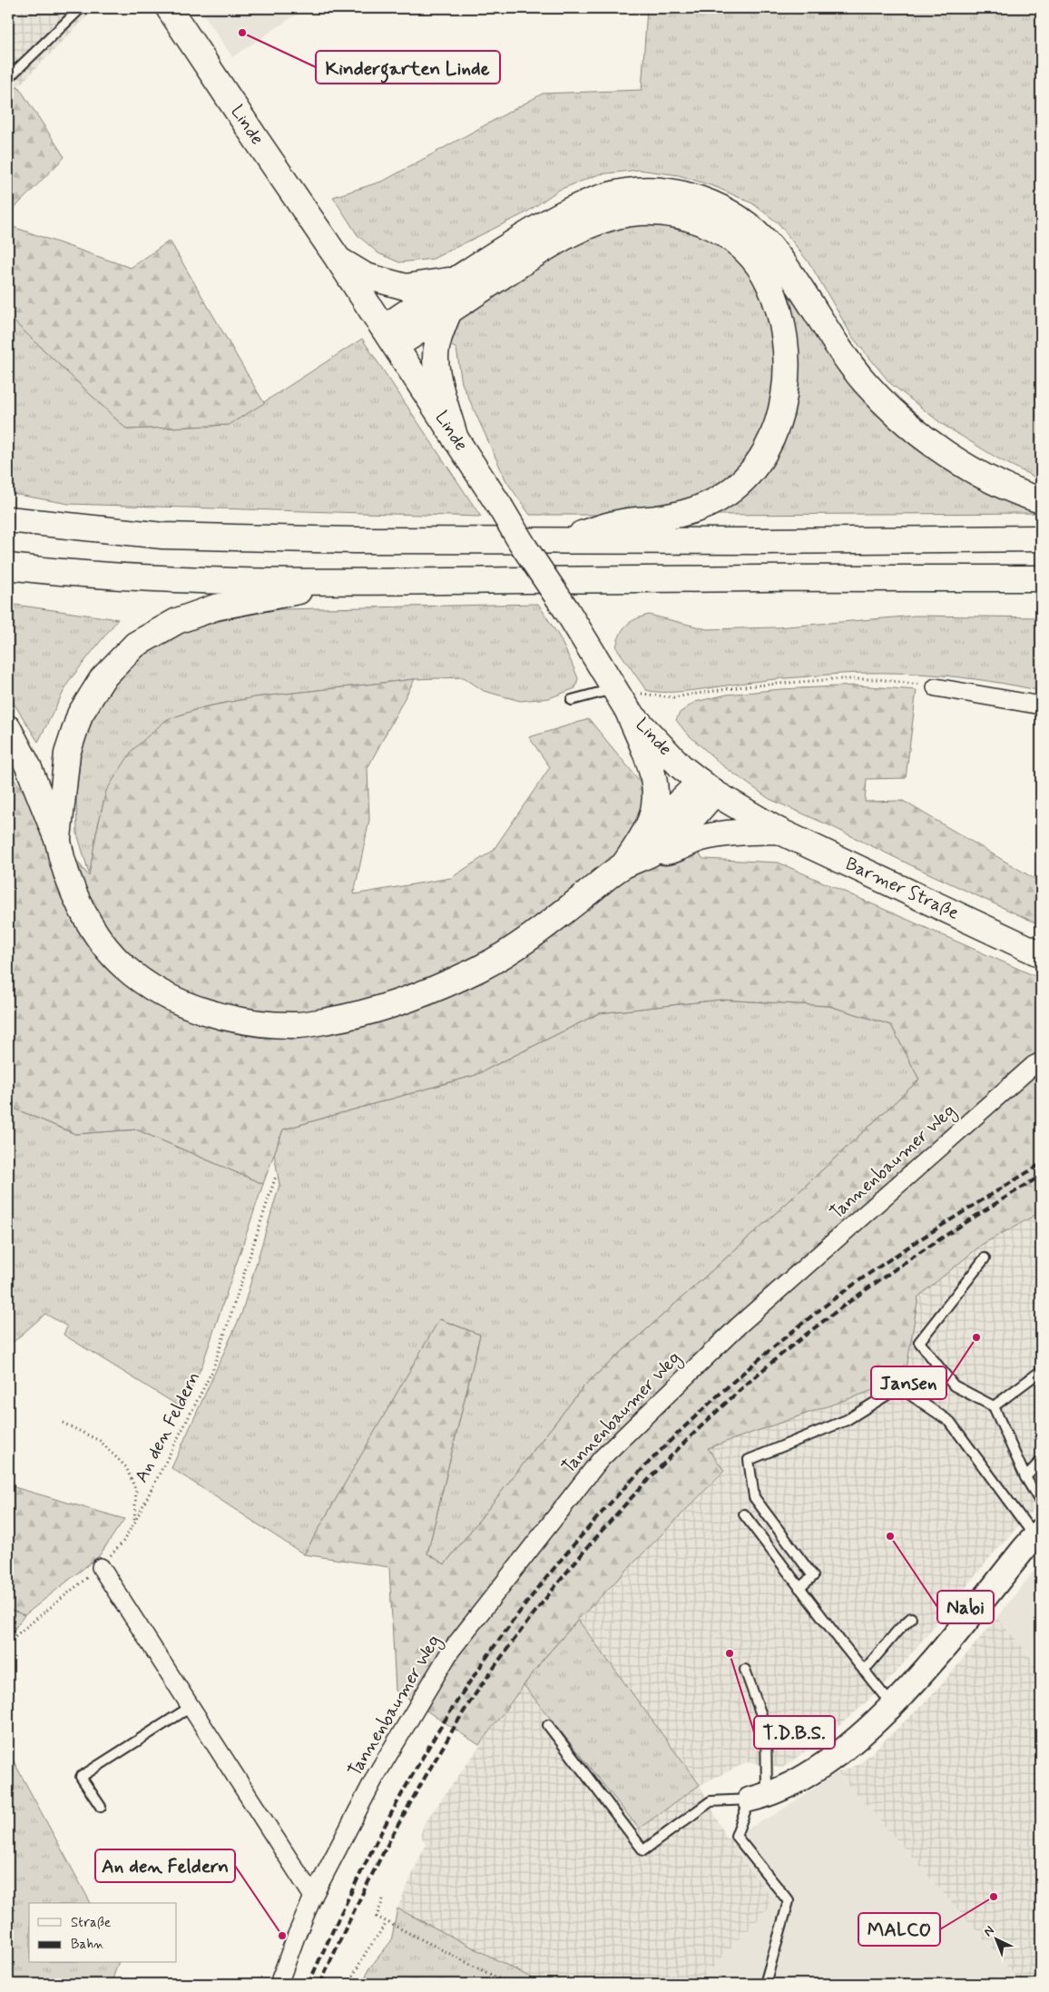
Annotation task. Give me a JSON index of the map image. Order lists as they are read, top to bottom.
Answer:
{
  "streets": {
    "main road": ["Linde", "Barmer Straße"],
    "street": ["Tannenbaumer Weg"],
    "path": ["An den Feldern"]
  },
  "crossings": [
    ["Linde", "Barmer Straße"]
  ],
  "places": [
    "Kindergarten Linde",
    "Jansen",
    "Nabi",
    "T.D.B.S.",
    "MALCO",
    "An den Feldern"
  ],
  "legend": ["Straße", "Bahn"],
  "north": "top left"
}
